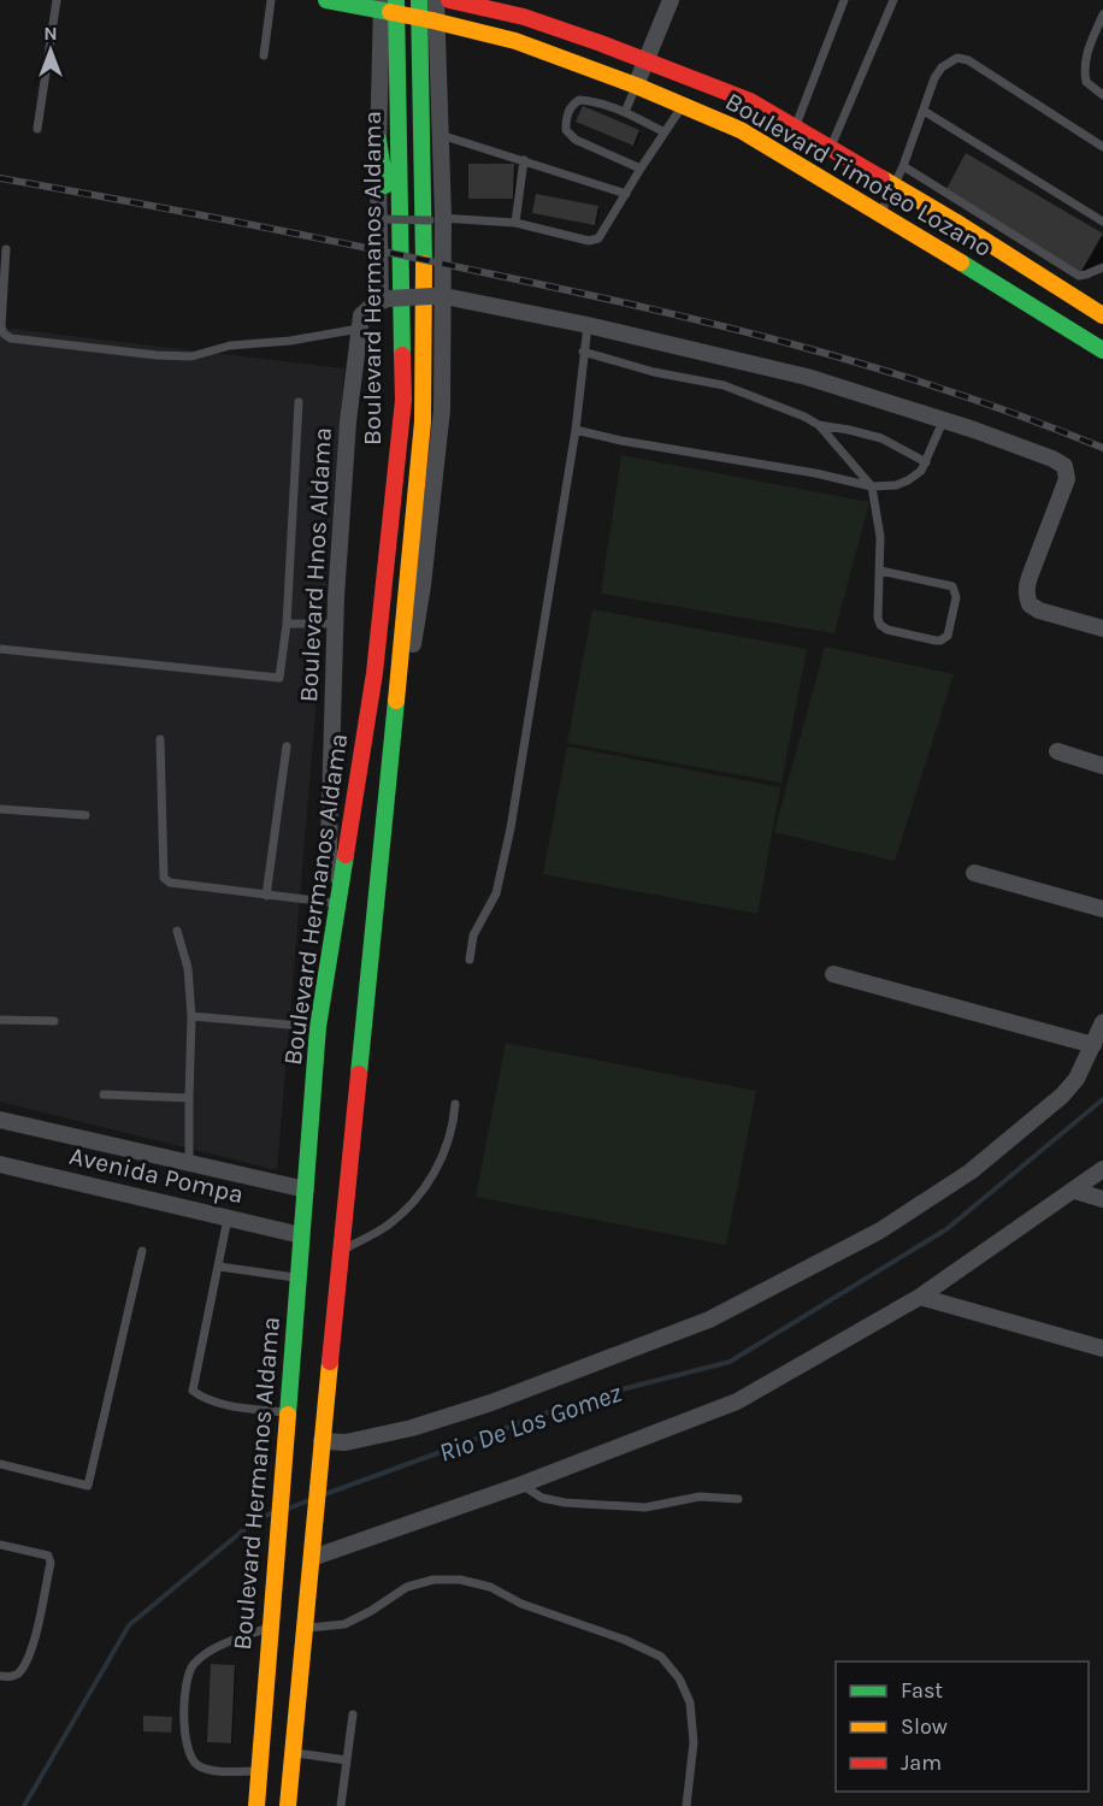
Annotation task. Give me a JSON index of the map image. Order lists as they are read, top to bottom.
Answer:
{
  "streets": {
    "main road": ["Boulevard Timoteo Lozano", "Boulevard Hermanos Aldama"],
    "street": ["Boulevard Hnos Aldama", "Avenida Pompa"]
  },
  "crossings": [
    ["Boulevard Timoteo Lozano", "Boulevard Hermanos Aldama"],
    ["Boulevard Hermanos Aldama", "Boulevard Hnos Aldama"],
    ["Boulevard Hermanos Aldama", "Avenida Pompa"]
  ],
  "water": ["Rio De Los Gomez"],
  "legend": ["Fast", "Slow", "Jam"],
  "north": "top"
}
